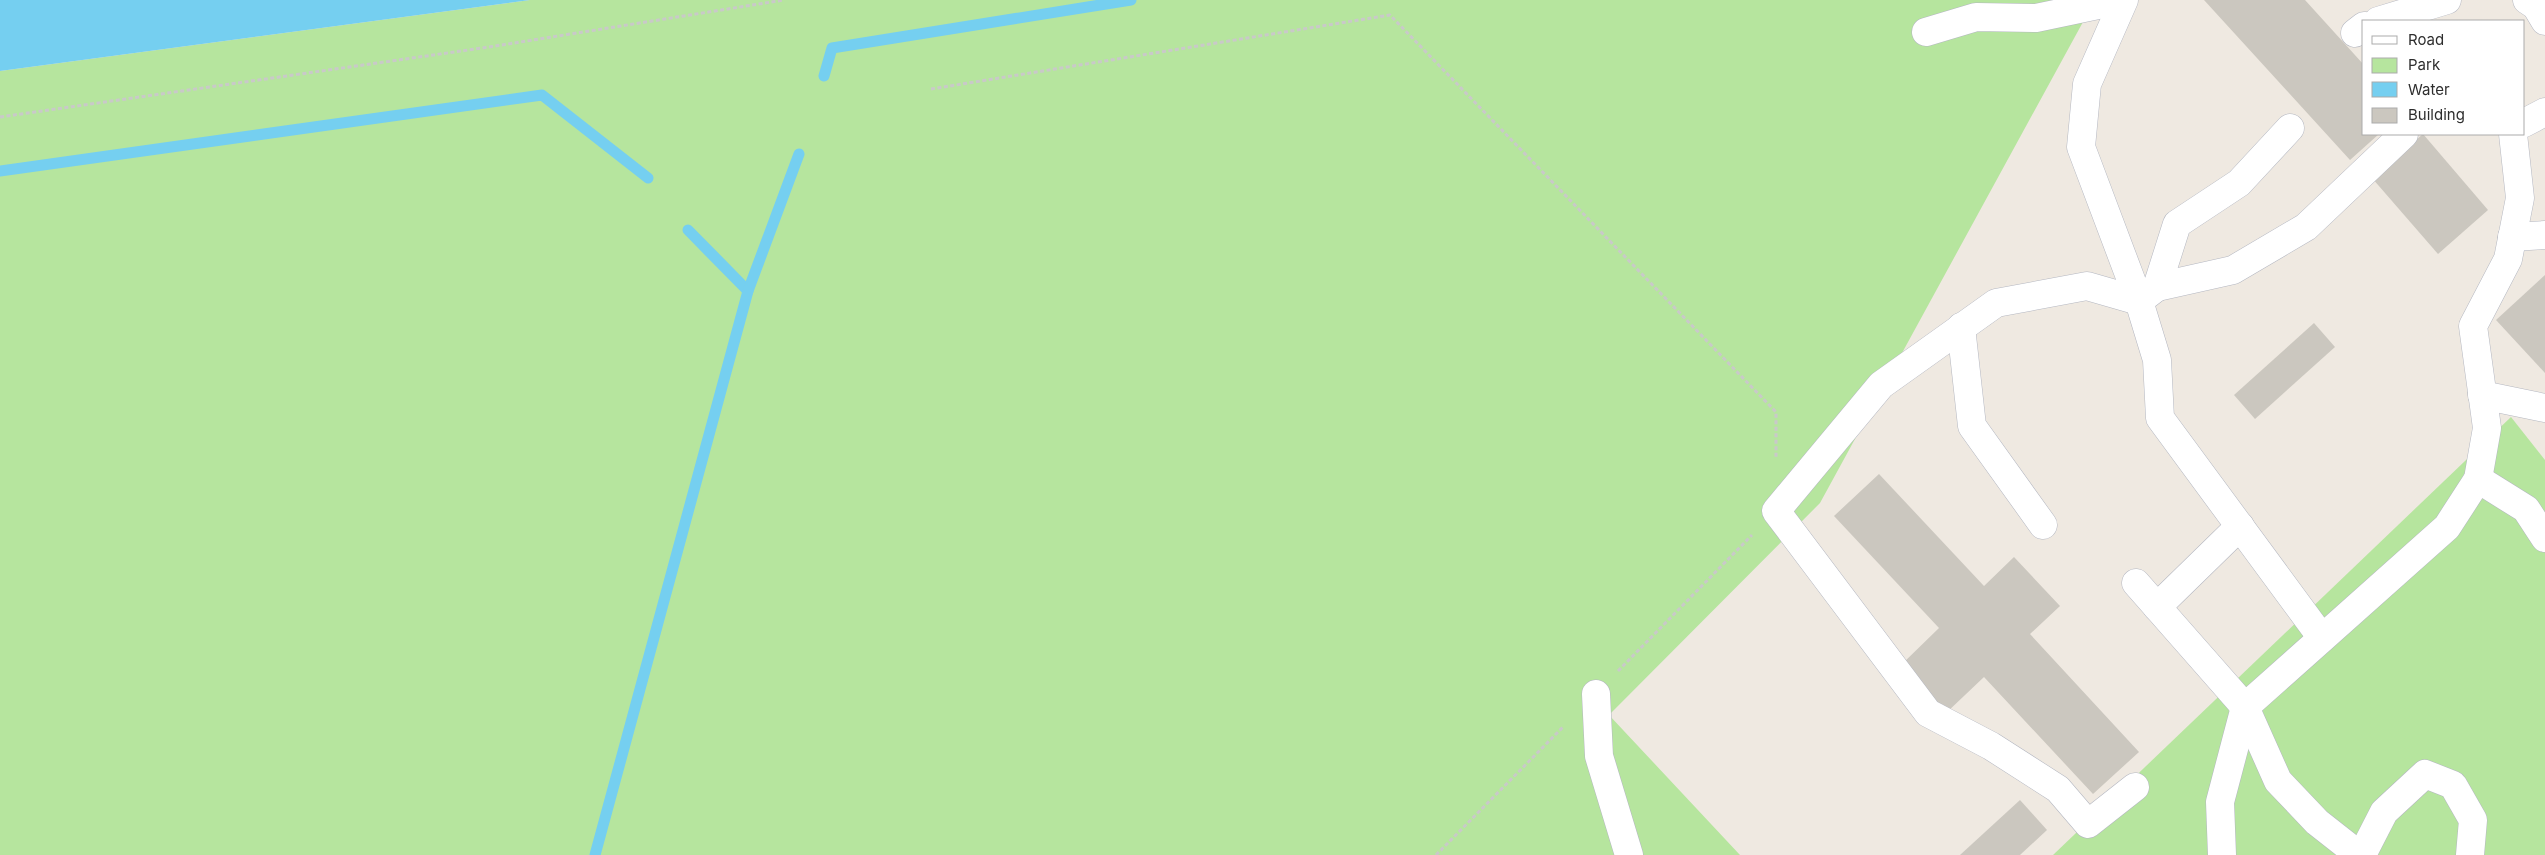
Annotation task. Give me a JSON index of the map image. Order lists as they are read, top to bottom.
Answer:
{
  "legend": [
    "Road",
    "Park",
    "Water",
    "Building"
  ]
}
